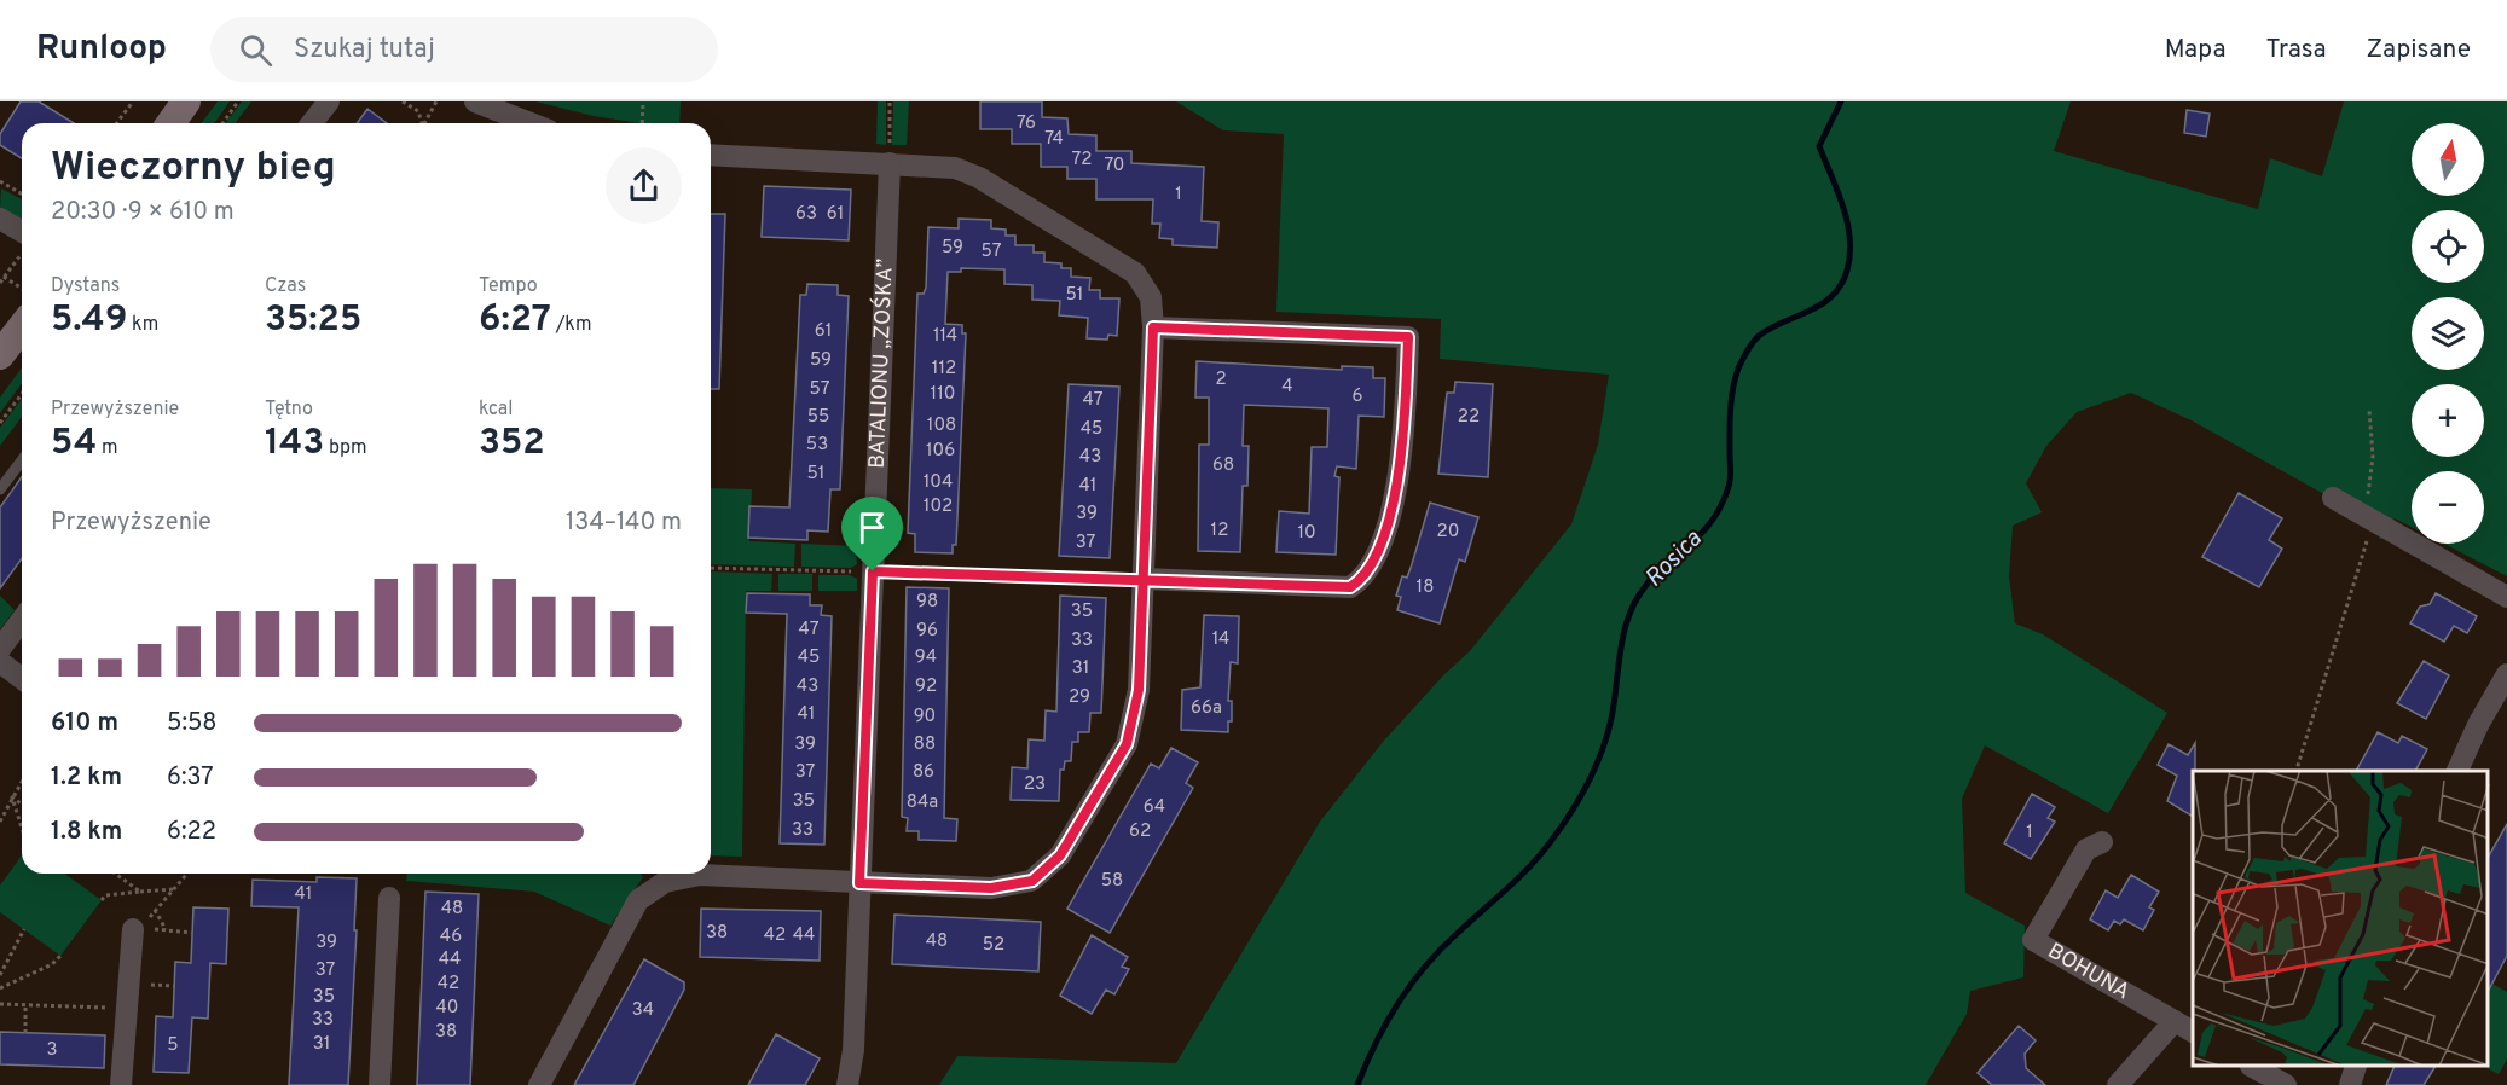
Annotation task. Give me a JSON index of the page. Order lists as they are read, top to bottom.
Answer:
{
  "streets": {
    "street": ["BATALIONU „ZOŚKA”", "BOHUNA"]
  },
  "water": ["Rosica"],
  "house_numbers": [
    "76",
    "74",
    "72",
    "70",
    "1",
    "63",
    "61",
    "59",
    "57",
    "51",
    "61",
    "114",
    "59",
    "112",
    "2",
    "4",
    "57",
    "110",
    "6",
    "47",
    "55",
    "22",
    "108",
    "45",
    "53",
    "106",
    "43",
    "68",
    "51",
    "104",
    "41",
    "102",
    "39",
    "12",
    "20",
    "10",
    "37",
    "18",
    "98",
    "35",
    "47",
    "96",
    "14",
    "33",
    "45",
    "94",
    "31",
    "43",
    "92",
    "29",
    "66a",
    "41",
    "90",
    "39",
    "88",
    "37",
    "86",
    "23",
    "35",
    "84a",
    "64",
    "33",
    "62",
    "1",
    "58",
    "41",
    "48",
    "38",
    "42",
    "44",
    "46",
    "48",
    "39",
    "52",
    "44",
    "37",
    "42",
    "35",
    "40",
    "34",
    "33",
    "38",
    "31",
    "5",
    "3"
  ],
  "north": "top",
  "page": {
    "header": "Runloop",
    "search": "Szukaj tutaj",
    "nav": ["Mapa", "Trasa", "Zapisane"],
    "map_buttons": ["+", "−"],
    "heading": ["Wieczorny bieg", "20:30 · 9 × 610 m"],
    "stats": [
      ["Dystans", "5.49 km"],
      ["Czas", "35:25"],
      ["Tempo", "6:27 /km"],
      ["Przewyższenie", "54 m"],
      ["Tętno", "143 bpm"],
      ["kcal", "352"]
    ],
    "chart": ["Przewyższenie", "134–140 m"],
    "list": [
      {
        "name": "610 m",
        "note": "5:58"
      },
      {
        "name": "1.2 km",
        "note": "6:37"
      },
      {
        "name": "1.8 km",
        "note": "6:22"
      }
    ]
  }
}
